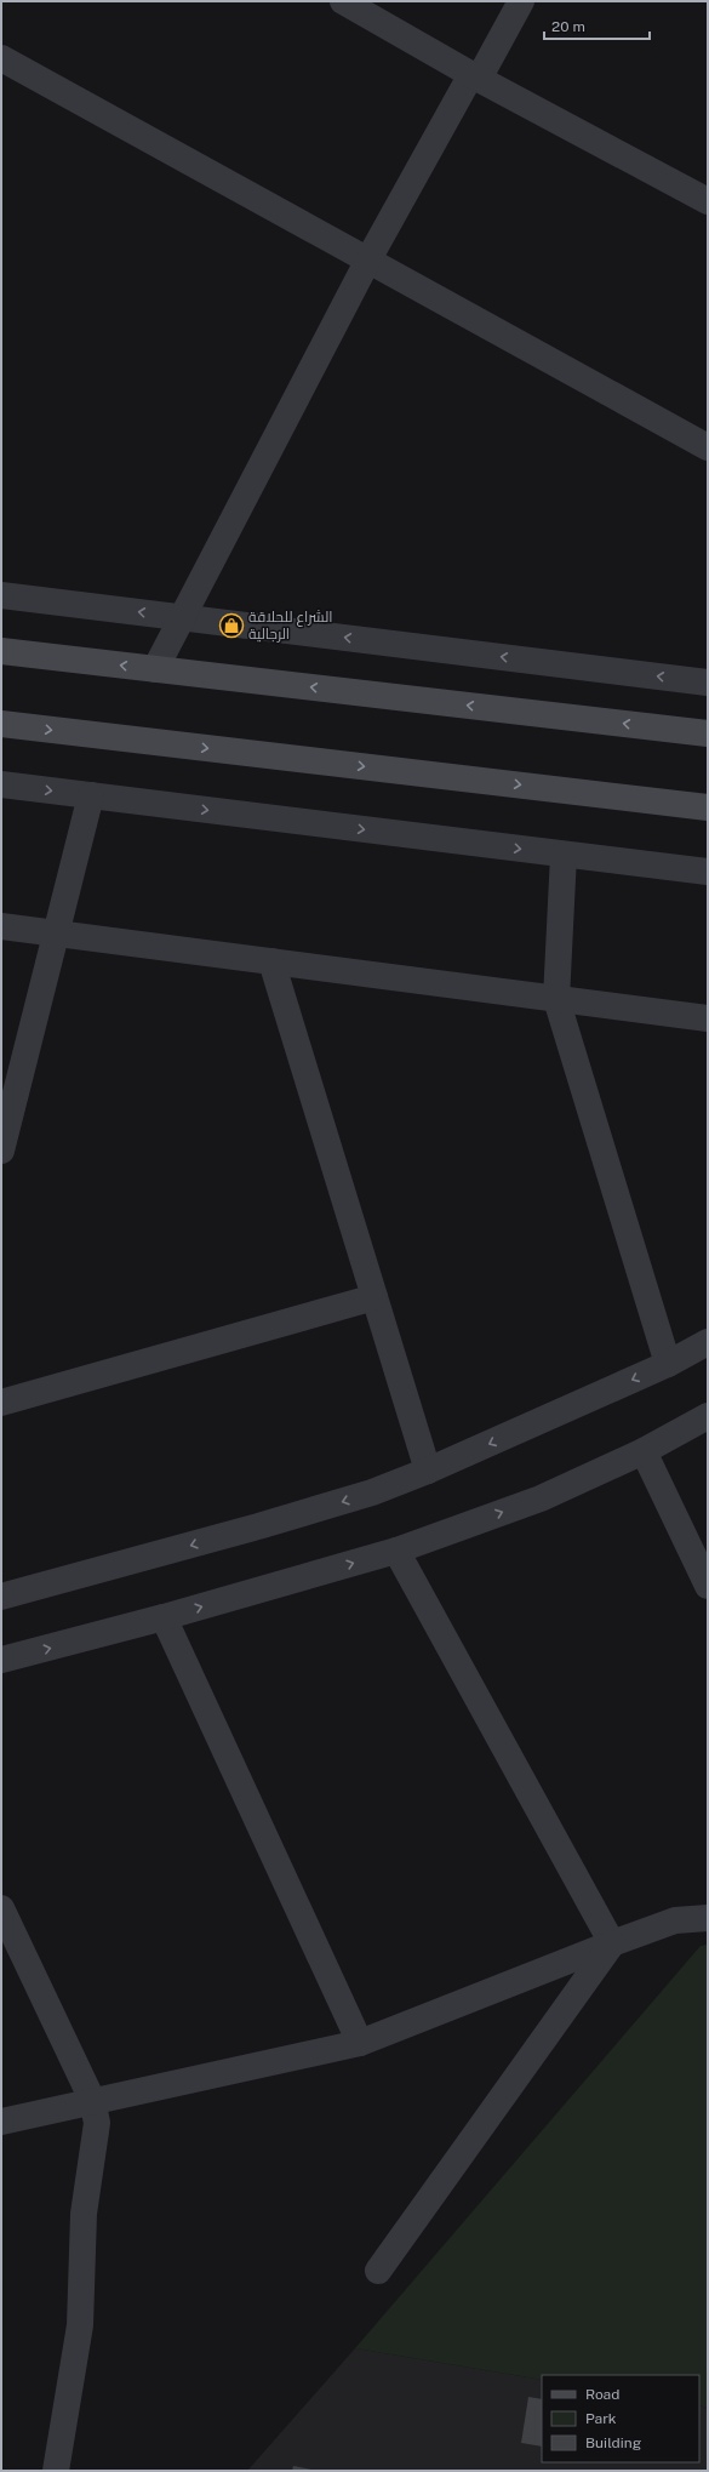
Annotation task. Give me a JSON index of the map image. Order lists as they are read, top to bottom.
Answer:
{
  "places": {
    "shop": ["الشراع للحلاقة الرجالية"]
  },
  "legend": ["Road", "Park", "Building"],
  "scale_bar": "20 m"
}
